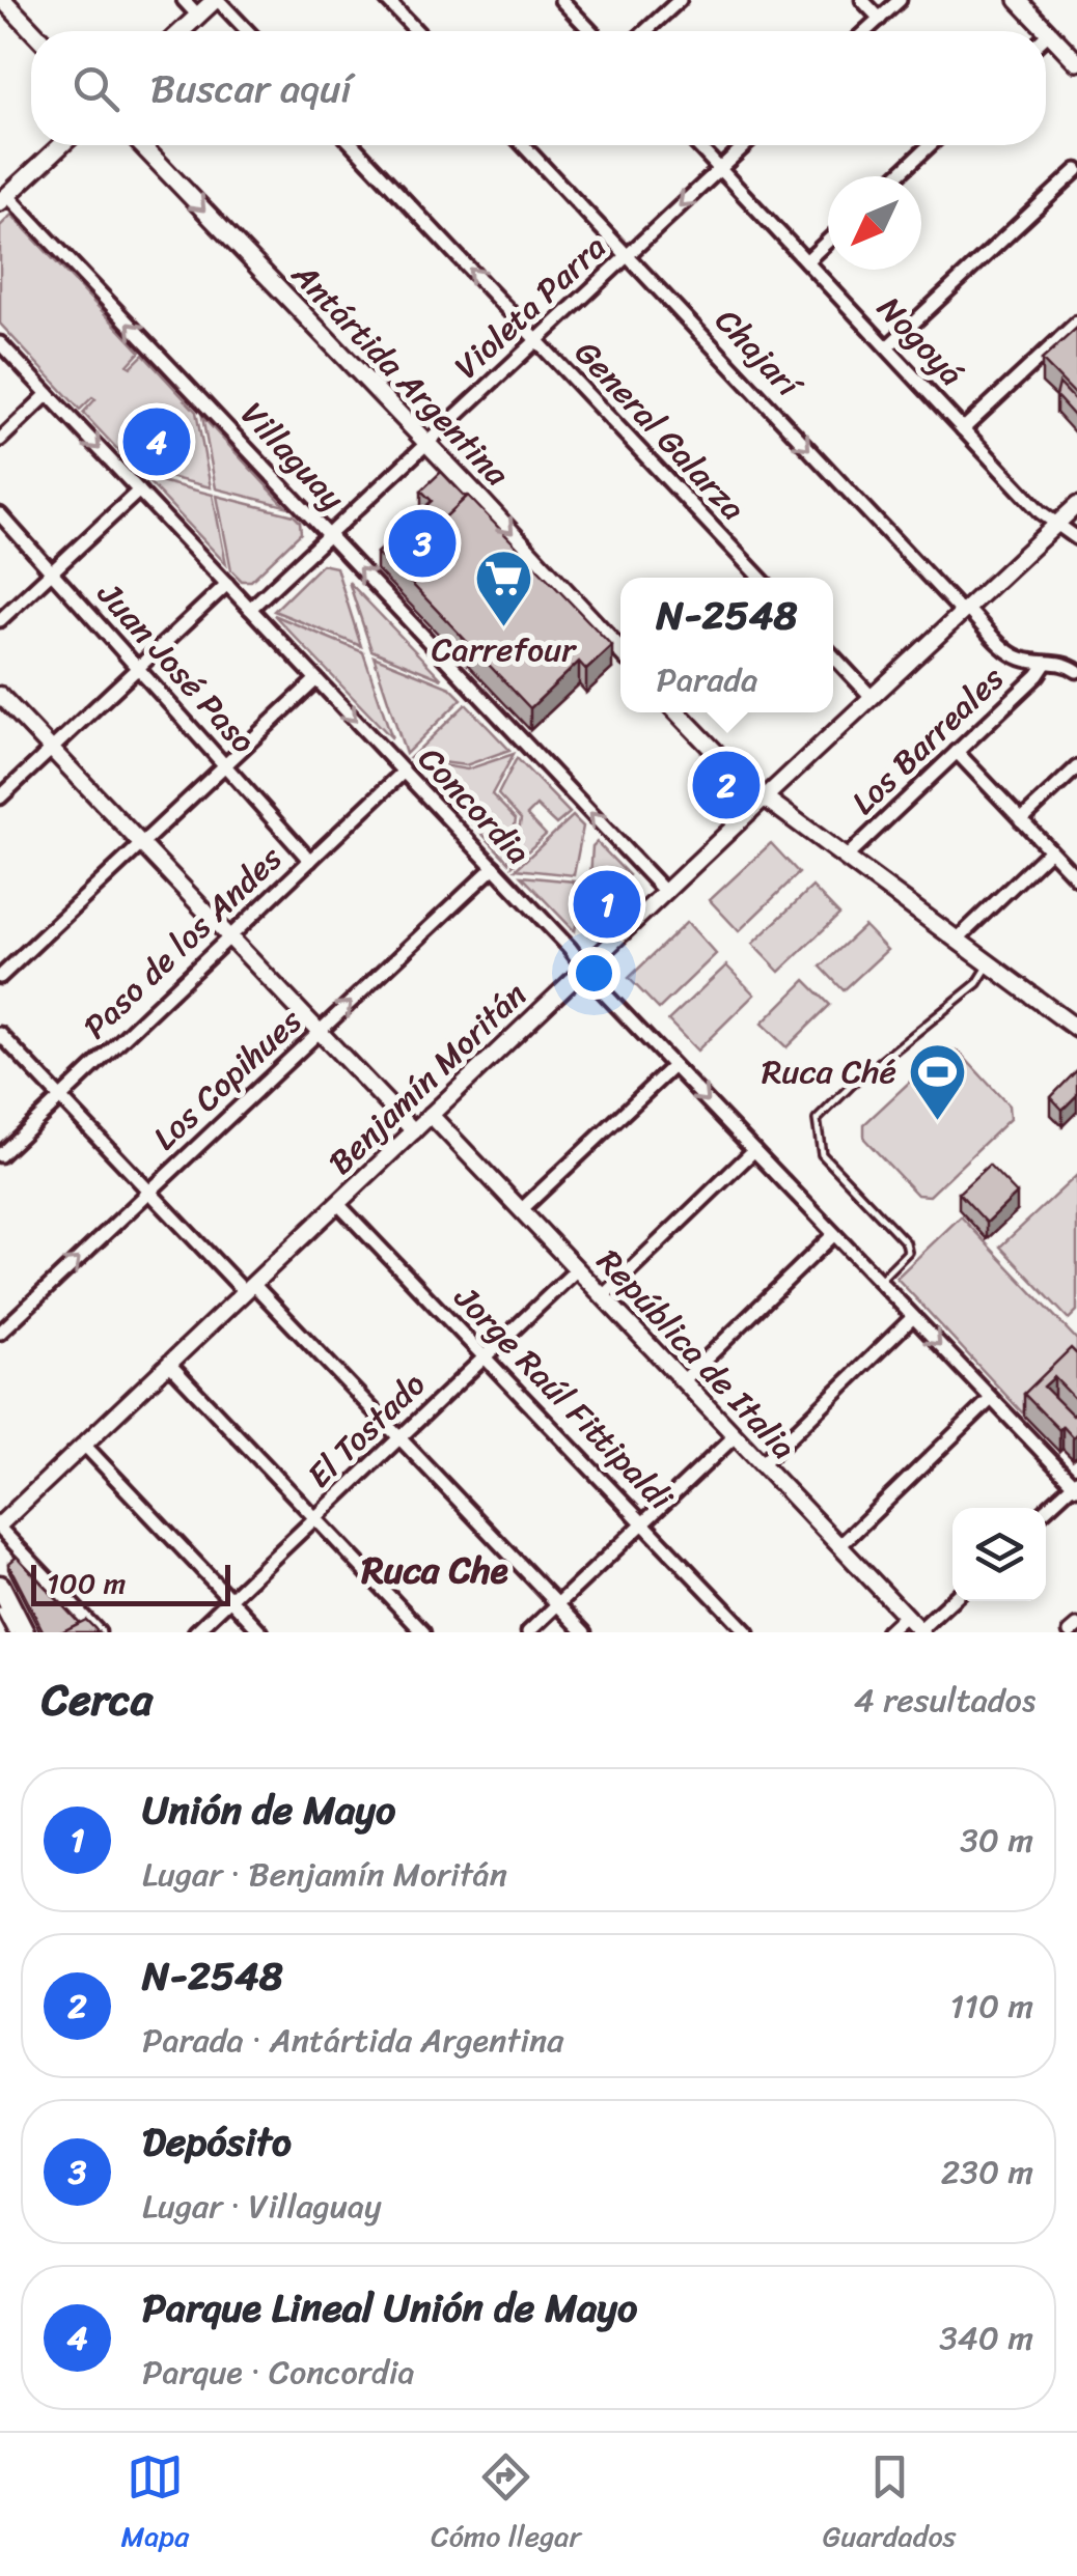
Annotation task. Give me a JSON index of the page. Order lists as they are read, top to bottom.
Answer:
{
  "streets": {
    "main road": ["Antártida Argentina"],
    "street": [
      "Violeta Parra",
      "Nogoyá",
      "Chajarí",
      "General Galarza",
      "Villaguay",
      "Juan José Paso",
      "Los Barreales",
      "Concordia",
      "Paso de los Andes",
      "Benjamín Moritán",
      "Los Copihues",
      "República de Italia",
      "Jorge Raúl Fittipaldi",
      "El Tostado"
    ]
  },
  "crossings": [
    ["Violeta Parra", "Nogoyá"],
    ["Violeta Parra", "Chajarí"],
    ["Violeta Parra", "Antártida Argentina"],
    ["Violeta Parra", "General Galarza"],
    ["Violeta Parra", "Villaguay"],
    ["Violeta Parra", "Concordia"],
    ["Nogoyá", "Benjamín Moritán"],
    ["Chajarí", "Los Barreales"],
    ["Chajarí", "Benjamín Moritán"],
    ["Villaguay", "Benjamín Moritán"],
    ["Juan José Paso", "Paso de los Andes"],
    ["Concordia", "Paso de los Andes"],
    ["Concordia", "Benjamín Moritán"],
    ["Concordia", "Los Copihues"],
    ["Benjamín Moritán", "República de Italia"],
    ["Benjamín Moritán", "Jorge Raúl Fittipaldi"],
    ["República de Italia", "El Tostado"],
    ["Jorge Raúl Fittipaldi", "El Tostado"]
  ],
  "one_way": [
    "Chajarí",
    "Antártida Argentina",
    "General Galarza",
    "Villaguay",
    "Los Copihues"
  ],
  "districts": ["Ruca Che"],
  "places": {
    "supermarket": ["Carrefour"],
    "sports": ["Ruca Ché"]
  },
  "scale_bar": "100 m",
  "north": "bottom left",
  "page": {
    "search": "Buscar aquí",
    "pins": [
      "4",
      "3",
      "2",
      "1"
    ],
    "popup": ["N-2548", "Parada"],
    "scale": "100 m",
    "heading": ["Cerca", "4 resultados"],
    "list": [
      {
        "mark": "1",
        "name": "Unión de Mayo",
        "note": "Lugar · Benjamín Moritán",
        "value": "30 m"
      },
      {
        "mark": "2",
        "name": "N-2548",
        "note": "Parada · Antártida Argentina",
        "value": "110 m"
      },
      {
        "mark": "3",
        "name": "Depósito",
        "note": "Lugar · Villaguay",
        "value": "230 m"
      },
      {
        "mark": "4",
        "name": "Parque Lineal Unión de Mayo",
        "note": "Parque · Concordia",
        "value": "340 m"
      }
    ],
    "nav": ["Mapa", "Cómo llegar", "Guardados"]
  }
}
